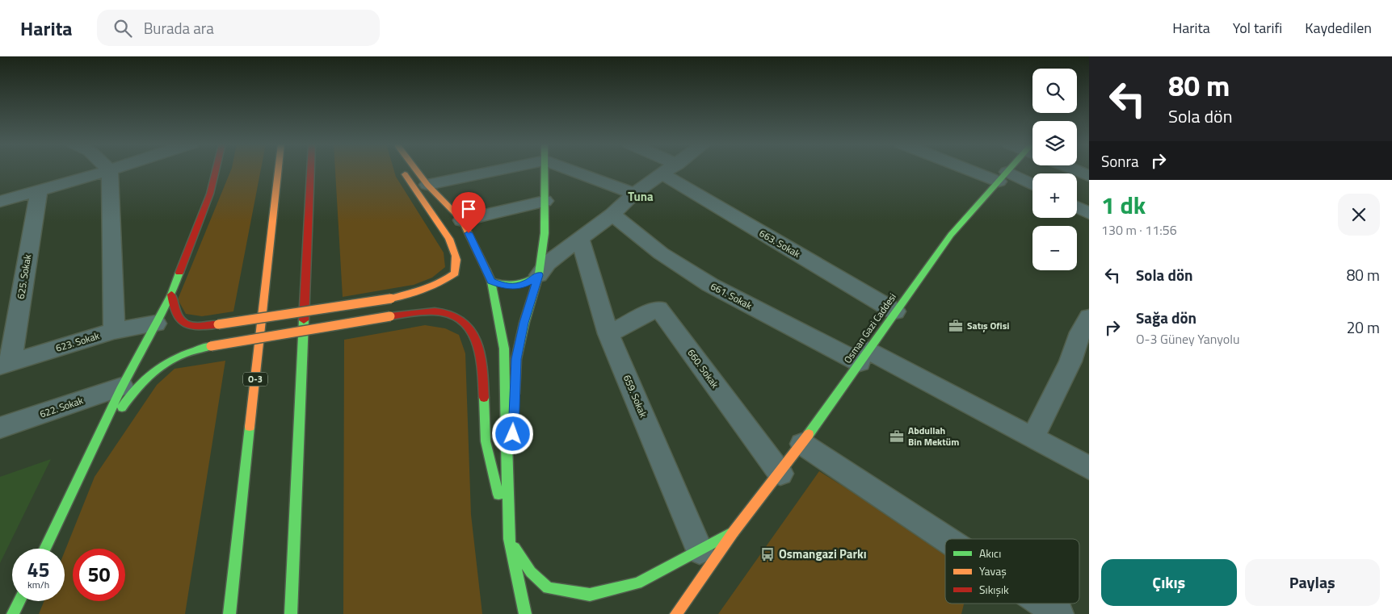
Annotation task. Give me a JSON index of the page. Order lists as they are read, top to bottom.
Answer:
{
  "streets": {
    "main road": ["Osman Gazi Caddesi", "O-3"],
    "street": [
      "663. Sokak",
      "625. Sokak",
      "661. Sokak",
      "623. Sokak",
      "660. Sokak",
      "659. Sokak",
      "622. Sokak"
    ]
  },
  "crossings": [
    ["663. Sokak", "Osman Gazi Caddesi"],
    ["625. Sokak", "623. Sokak"],
    ["661. Sokak", "Osman Gazi Caddesi"],
    ["Osman Gazi Caddesi", "660. Sokak"],
    ["Osman Gazi Caddesi", "659. Sokak"],
    ["660. Sokak", "659. Sokak"]
  ],
  "districts": ["Tuna"],
  "places": {
    "office": ["Satış Ofisi", "Abdullah Bin Mektüm"],
    "bus stop": ["Osmangazi Parkı"]
  },
  "legend": ["Akıcı", "Yavaş", "Sıkışık"],
  "page": {
    "header": "Harita",
    "search": "Burada ara",
    "nav": ["Harita", "Yol tarifi", "Kaydedilen"],
    "turn": ["80 m", "Sola dön"],
    "map_buttons": ["+", "−"],
    "then": "Sonra",
    "heading": ["1 dk", "130 m · 11:56"],
    "list": [
      {
        "name": "Sola dön",
        "value": "80 m"
      },
      {
        "name": "Sağa dön",
        "note": "O-3 Güney Yanyolu",
        "value": "20 m"
      }
    ],
    "speed": "45 km/h",
    "limit": "50",
    "buttons": ["Çıkış", "Paylaş"]
  }
}
